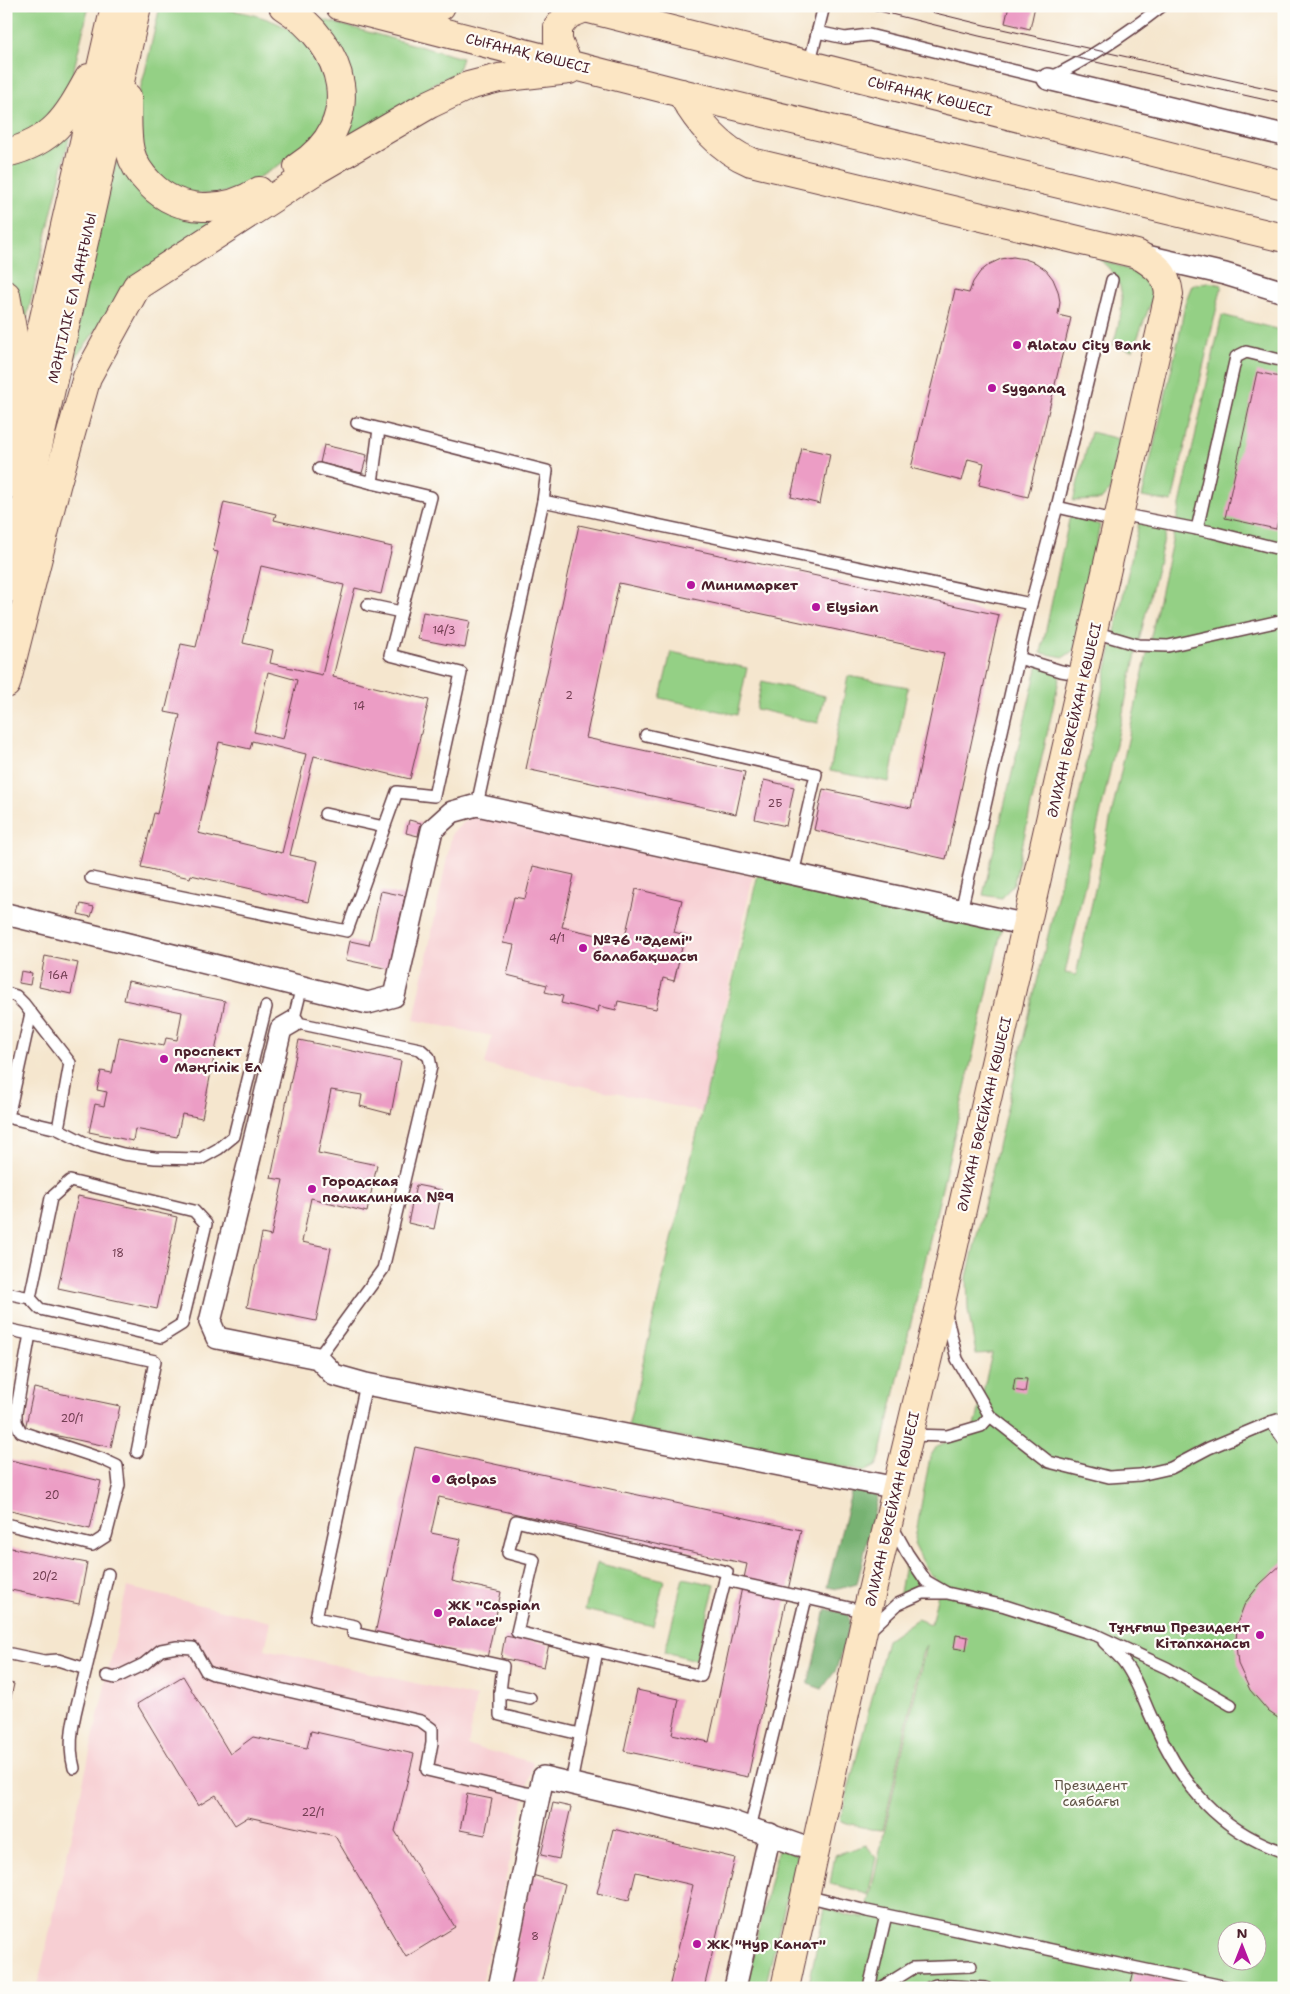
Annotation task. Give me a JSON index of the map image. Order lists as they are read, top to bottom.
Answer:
{
  "streets": {
    "main road": ["СЫҒАНАҚ КӨШЕСІ", "МӘҢГІЛІК ЕЛ ДАҢҒЫЛЫ", "ӘЛИХАН БӨКЕЙХАН КӨШЕСІ"]
  },
  "parks": ["Президент саябағы"],
  "places": [
    "Alatau City Bank",
    "Syganaq",
    "Минимаркет",
    "Elysian",
    "№76 \"Әдемі\" балабақшасы",
    "проспект Мәңгілік Ел",
    "Городская поликлиника №9",
    "Golpas",
    "ЖК \"Caspian Palace\"",
    "Тұңғыш Президент Кітапханасы",
    "ЖК \"Нур Канат\""
  ],
  "house_numbers": [
    "14/3",
    "2",
    "14",
    "2Б",
    "4/1",
    "16А",
    "18",
    "20/1",
    "20",
    "20/2",
    "22/1",
    "8"
  ],
  "north": "top"
}
